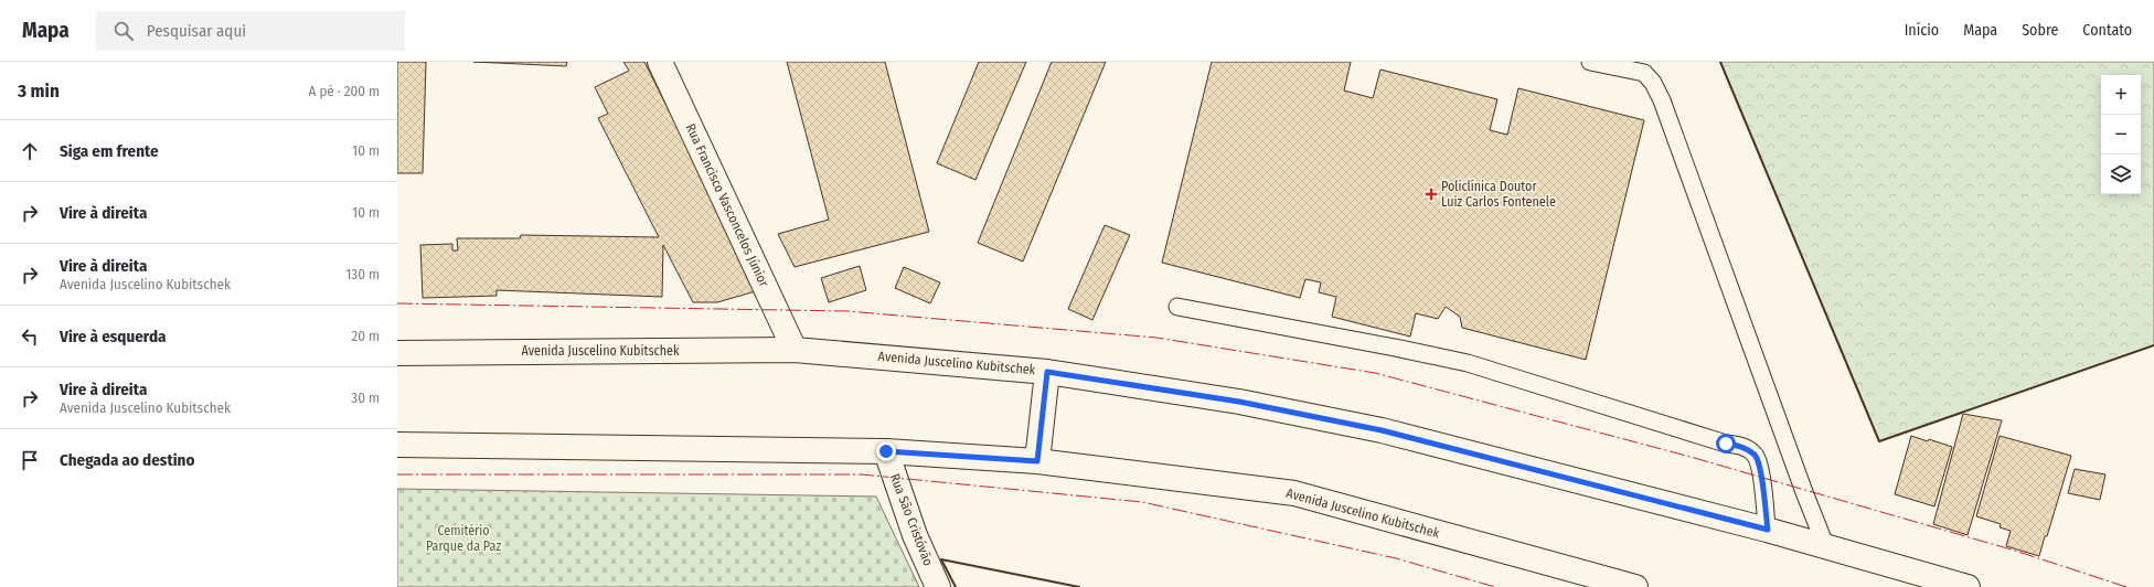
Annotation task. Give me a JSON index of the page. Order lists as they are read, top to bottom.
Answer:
{
  "streets": {
    "main road": ["Rua Francisco Vasconcelos Júnior", "Avenida Juscelino Kubitschek", "Rua São Cristóvão"]
  },
  "crossings": [
    ["Rua Francisco Vasconcelos Júnior", "Avenida Juscelino Kubitschek"],
    ["Avenida Juscelino Kubitschek", "Rua São Cristóvão"]
  ],
  "parks": ["Cemitério Parque da Paz"],
  "places": {
    "health": ["Policlínica Doutor Luiz Carlos Fontenele"]
  },
  "page": {
    "header": "Mapa",
    "search": "Pesquisar aqui",
    "nav": [
      "Início",
      "Mapa",
      "Sobre",
      "Contato"
    ],
    "heading": ["3 min", "A pé · 200 m"],
    "map_buttons": ["+", "−"],
    "list": [
      ["Siga em frente", "10 m"],
      ["Vire à direita", "10 m"],
      ["Vire à direita", "Avenida Juscelino Kubitschek", "130 m"],
      ["Vire à esquerda", "20 m"],
      ["Vire à direita", "Avenida Juscelino Kubitschek", "30 m"],
      "Chegada ao destino"
    ]
  }
}
